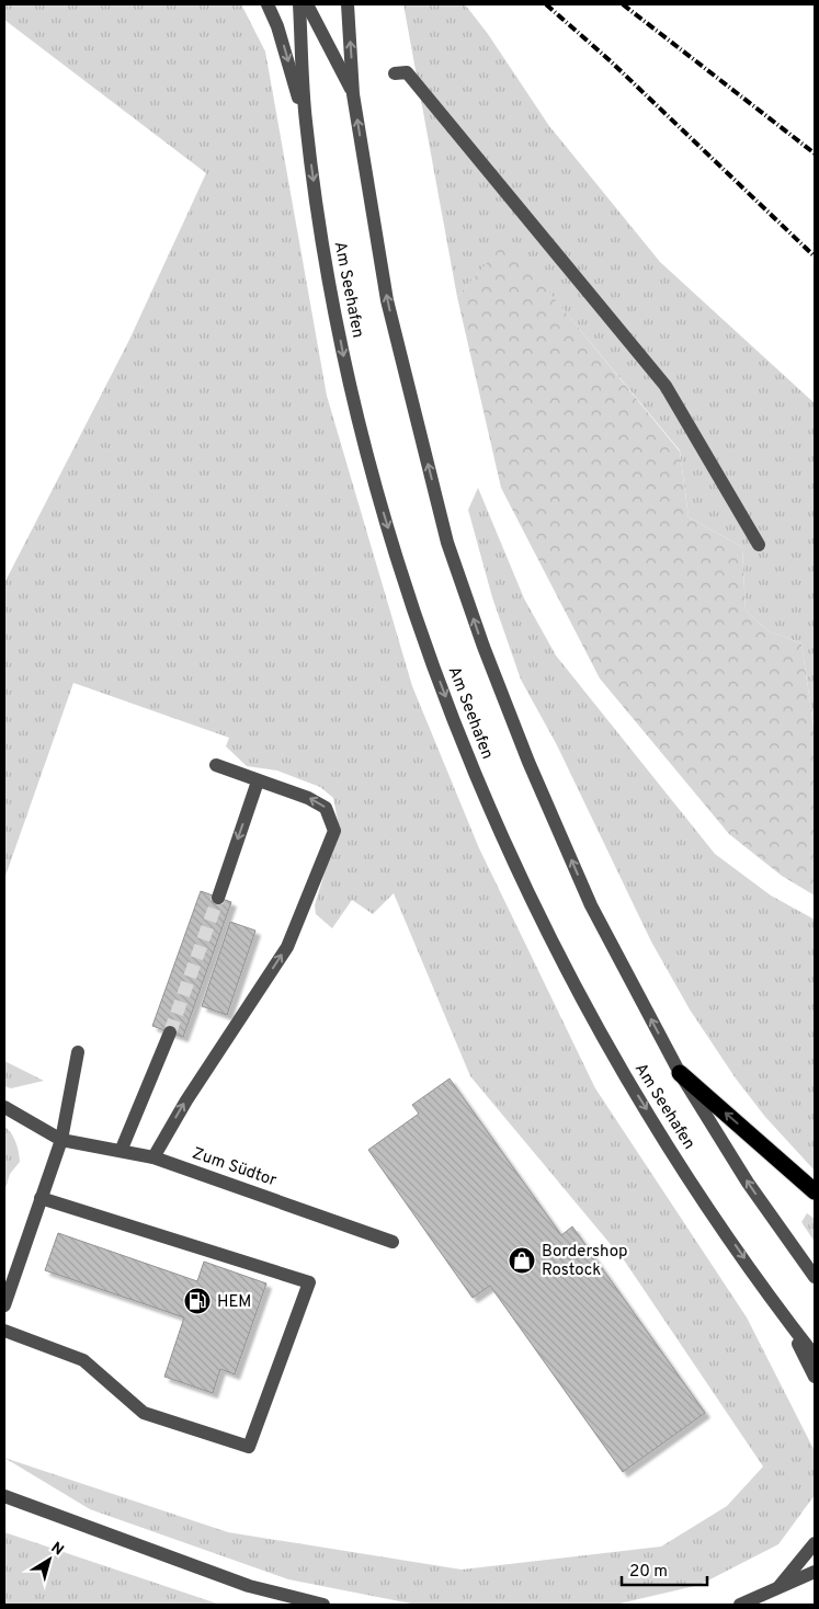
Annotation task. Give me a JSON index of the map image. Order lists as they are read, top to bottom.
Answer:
{
  "streets": {
    "street": ["Am Seehafen", "Zum Südtor"]
  },
  "places": {
    "shop": ["Bordershop Rostock"],
    "fuel station": ["HEM"]
  },
  "scale_bar": "20 m",
  "north": "top right"
}
